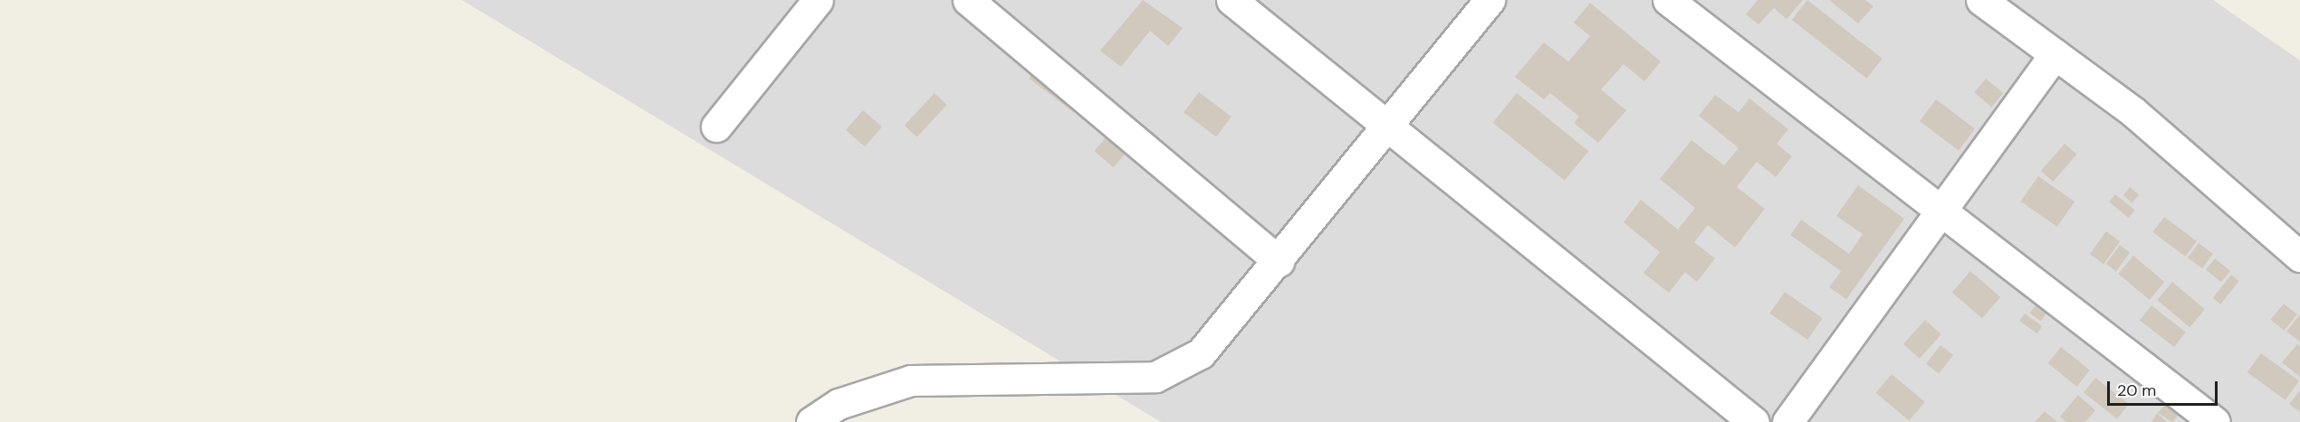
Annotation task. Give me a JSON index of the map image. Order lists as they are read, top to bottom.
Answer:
{
  "scale_bar": "20 m"
}
